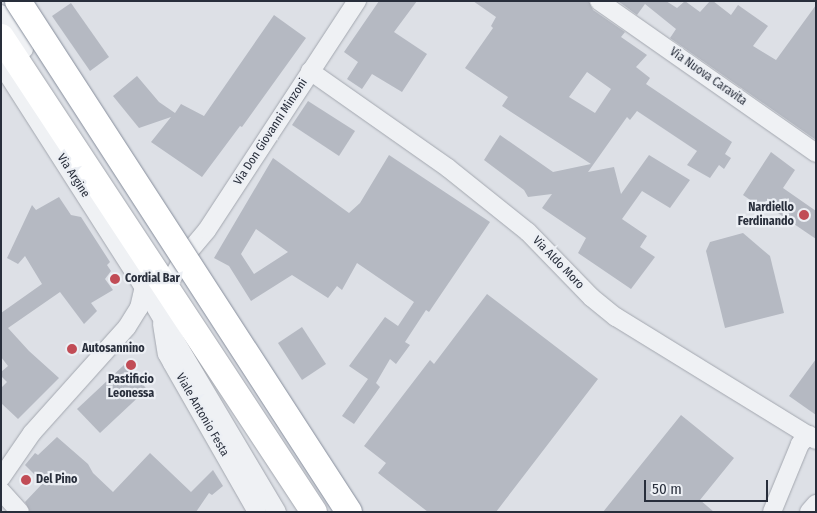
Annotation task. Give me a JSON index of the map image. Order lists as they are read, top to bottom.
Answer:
{
  "streets": {
    "street": [
      "Via Nuova Caravita",
      "Via Don Giovanni Minzoni",
      "Via Argine",
      "Via Aldo Moro",
      "Viale Antonio Festa"
    ]
  },
  "crossings": [
    ["Via Don Giovanni Minzoni", "Via Aldo Moro"],
    ["Via Argine", "Viale Antonio Festa"]
  ],
  "places": [
    "Nardiello Ferdinando",
    "Cordial Bar",
    "Autosannino",
    "Pastificio Leonessa",
    "Del Pino"
  ],
  "scale_bar": "50 m"
}
